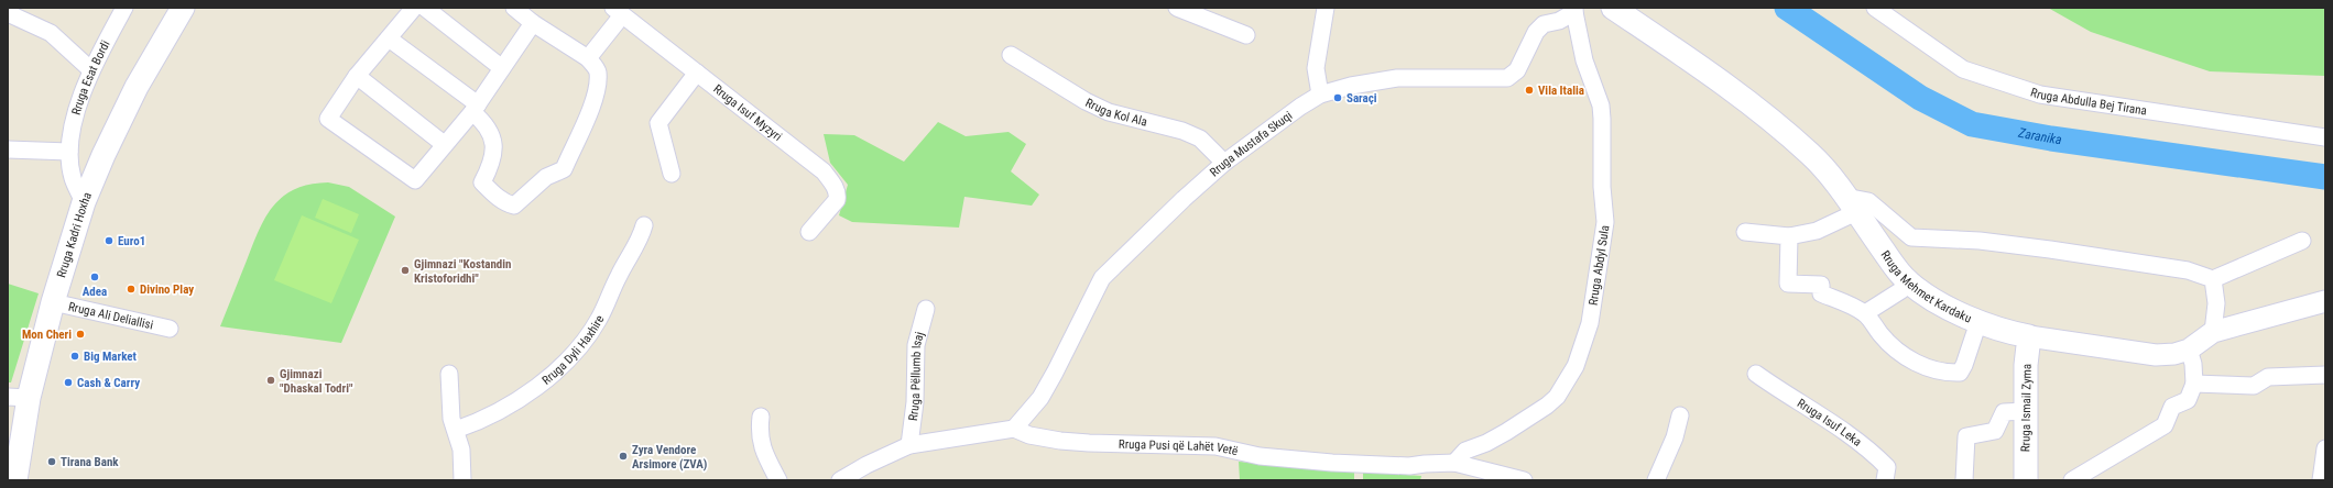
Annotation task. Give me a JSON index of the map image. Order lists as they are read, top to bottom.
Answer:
{
  "streets": {
    "main road": ["Rruga Kadri Hoxha", "Rruga Mehmet Kardaku", "Rruga Ismail Zyma"],
    "street": [
      "Rruga Esat Bordi",
      "Rruga Abdulla Bej Tirana",
      "Rruga Kol Ala",
      "Rruga Isuf Myzyri",
      "Rruga Mustafa Skuqi",
      "Rruga Abdyl Sula",
      "Rruga Ali Deliallisi",
      "Rruga Dyli Haxhire",
      "Rruga Pëllumb Isaj",
      "Rruga Isuf Leka",
      "Rruga Pusi që Lahët Vetë"
    ]
  },
  "crossings": [
    ["Rruga Esat Bordi", "Rruga Kadri Hoxha"],
    ["Rruga Kol Ala", "Rruga Mustafa Skuqi"],
    ["Rruga Mustafa Skuqi", "Rruga Abdyl Sula"],
    ["Rruga Mustafa Skuqi", "Rruga Pusi që Lahët Vetë"],
    ["Rruga Kadri Hoxha", "Rruga Ali Deliallisi"],
    ["Rruga Abdyl Sula", "Rruga Pusi që Lahët Vetë"],
    ["Rruga Mehmet Kardaku", "Rruga Ismail Zyma"],
    ["Rruga Pëllumb Isaj", "Rruga Pusi që Lahët Vetë"]
  ],
  "water": ["Zaranika"],
  "places": [
    "Vila Italia",
    "Saraçi",
    "Euro1",
    "Gjimnazi \"Kostandin Kristoforidhi\"",
    "Adea",
    "Divino Play",
    "Mon Cheri",
    "Big Market",
    "Gjimnazi \"Dhaskal Todri\"",
    "Cash & Carry",
    "Zyra Vendore Arsimore (ZVA)",
    "Tirana Bank"
  ]
}
